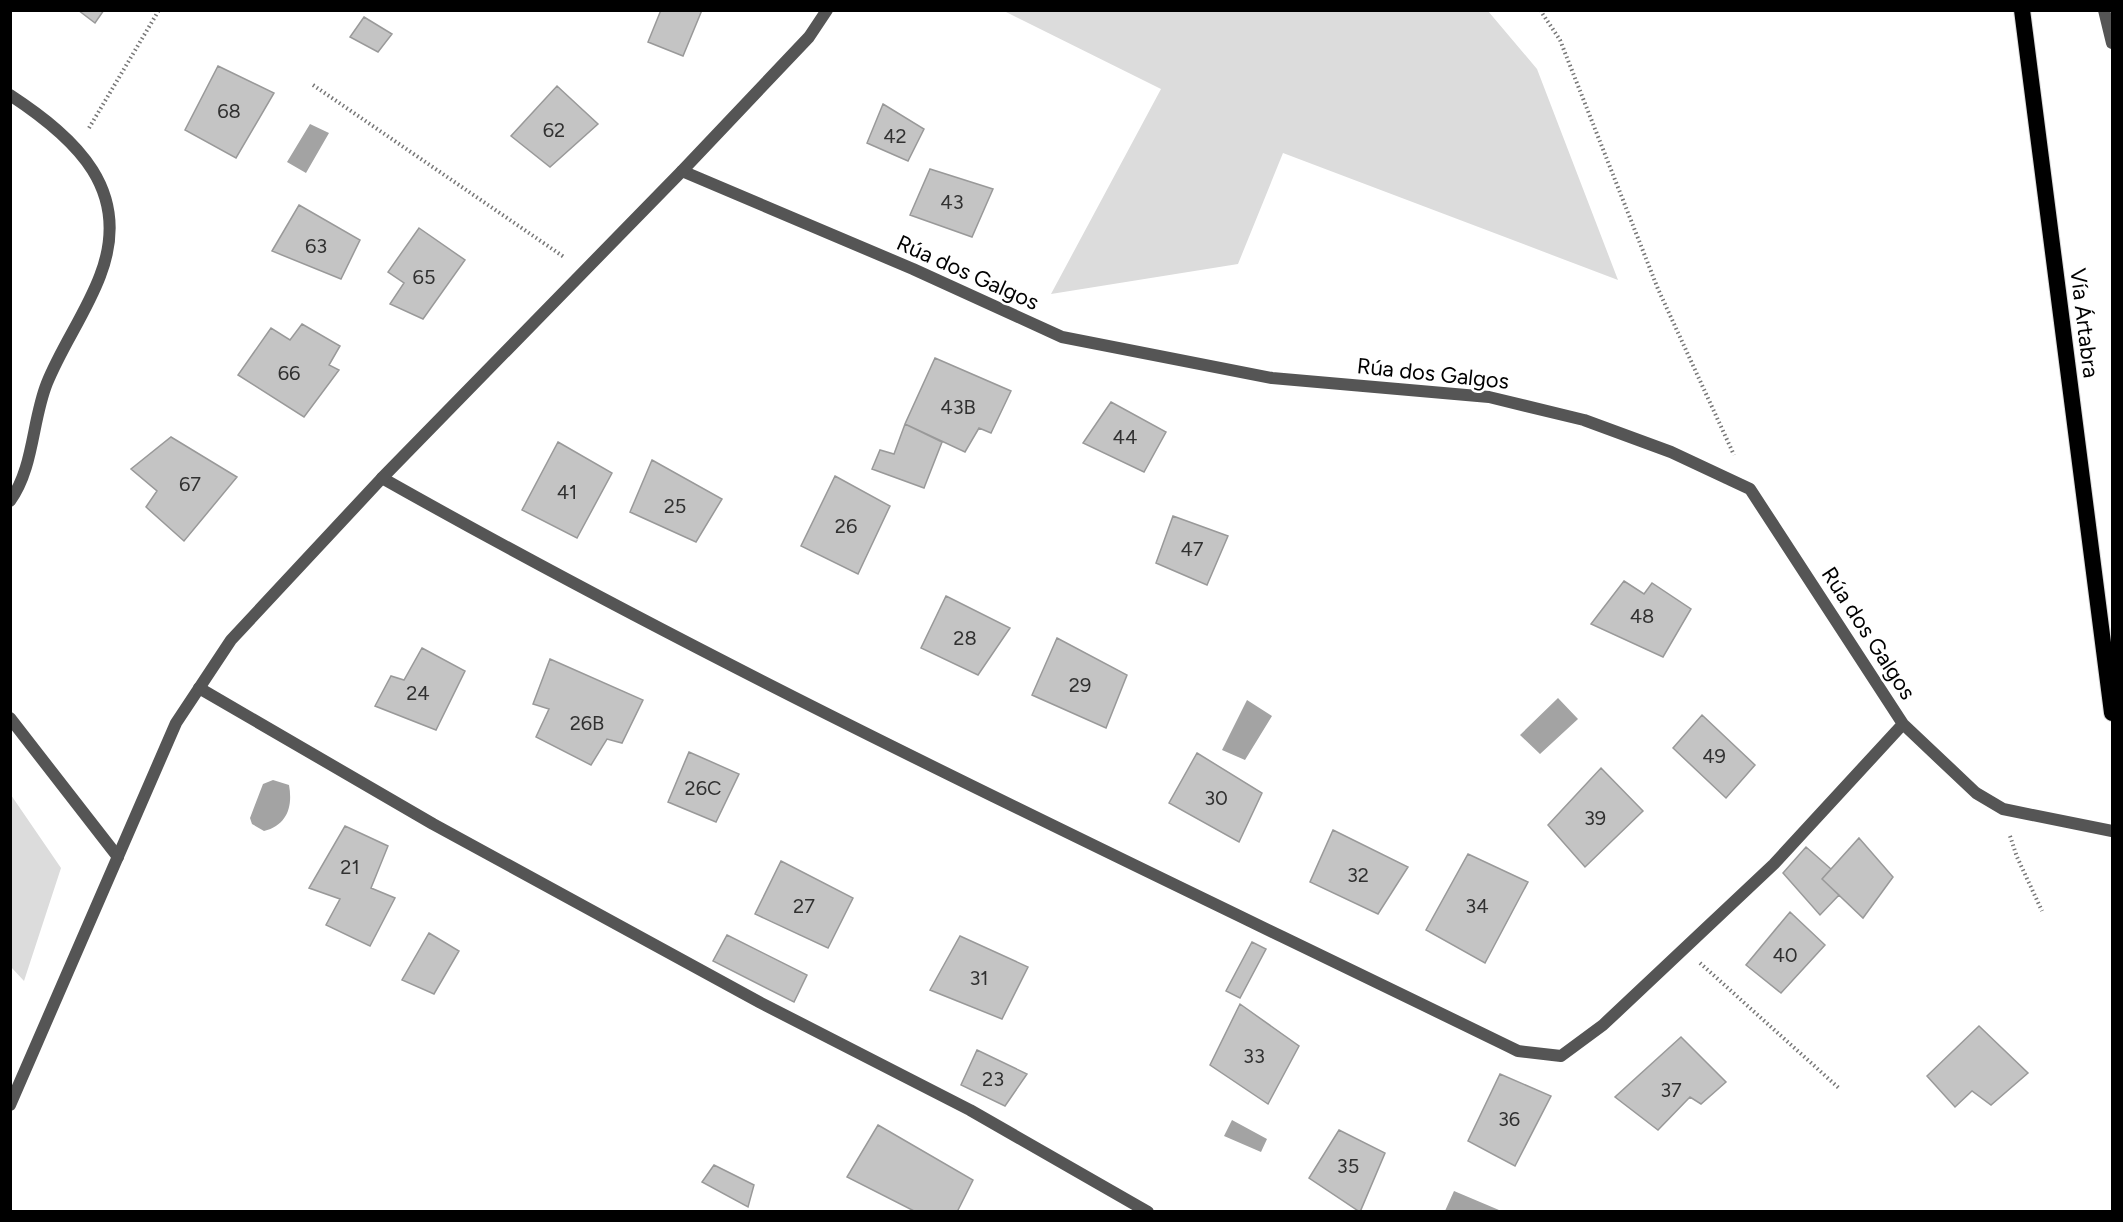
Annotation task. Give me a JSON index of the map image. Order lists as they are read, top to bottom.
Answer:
{
  "streets": {
    "highway": ["Vía Ártabra"],
    "street": ["Rúa dos Galgos"]
  },
  "house_numbers": [
    "68",
    "62",
    "42",
    "43",
    "63",
    "65",
    "66",
    "43B",
    "44",
    "67",
    "41",
    "25",
    "26",
    "47",
    "48",
    "28",
    "29",
    "24",
    "26B",
    "49",
    "26C",
    "30",
    "39",
    "21",
    "32",
    "27",
    "34",
    "40",
    "31",
    "33",
    "23",
    "37",
    "36",
    "35"
  ]
}
